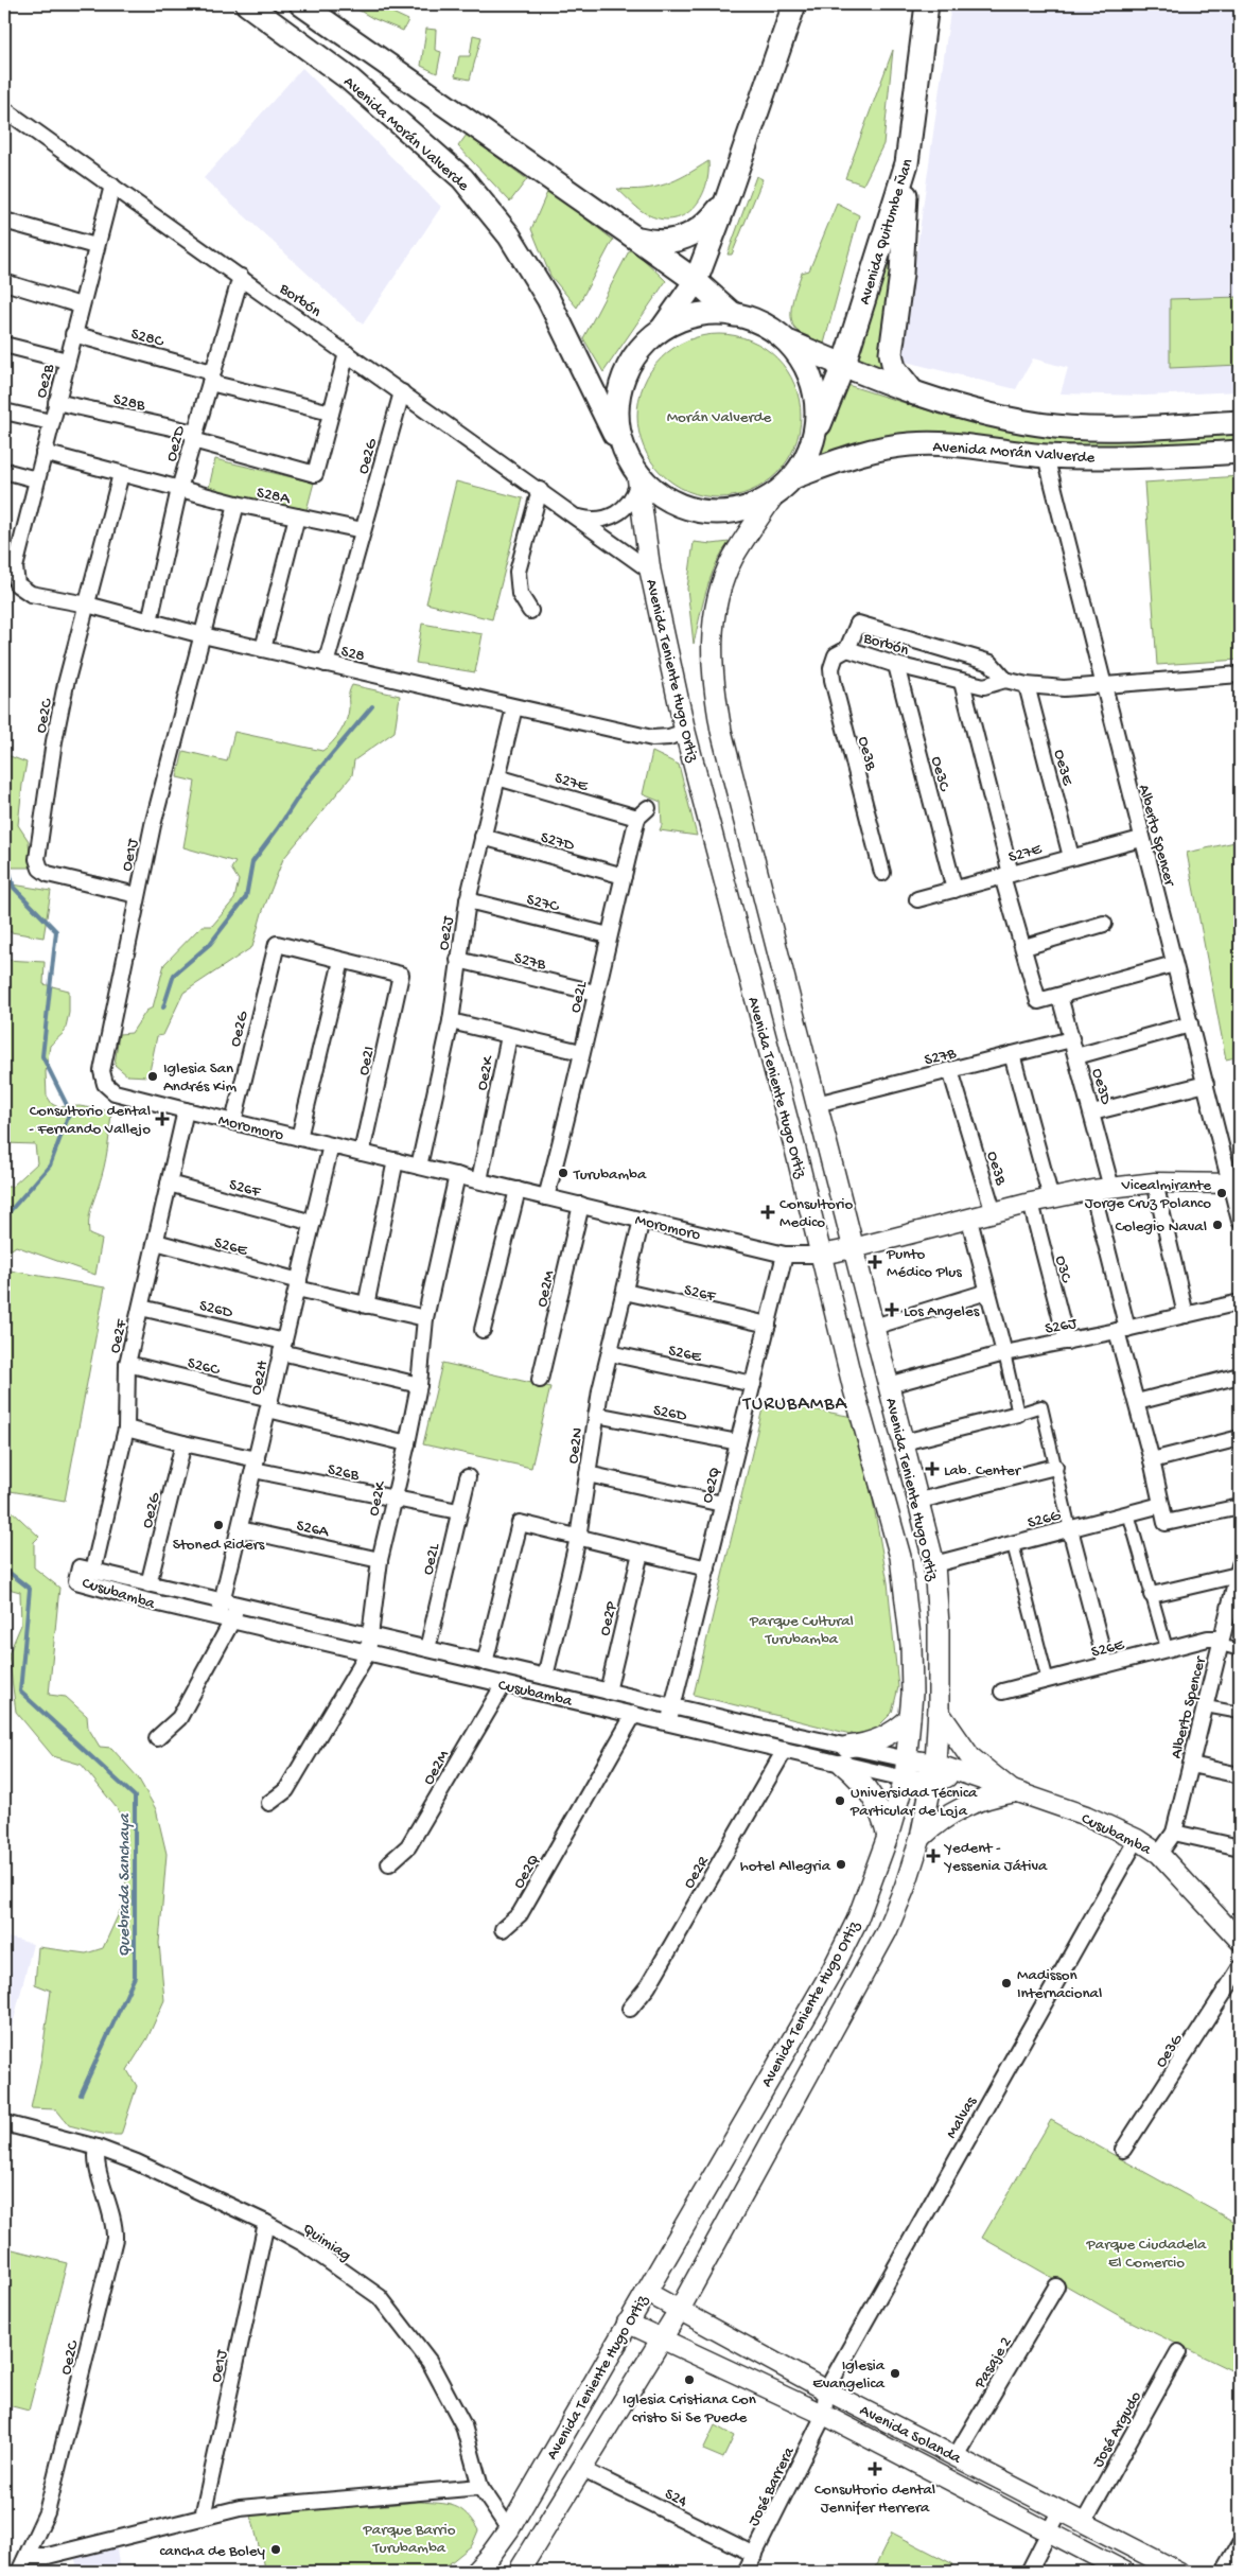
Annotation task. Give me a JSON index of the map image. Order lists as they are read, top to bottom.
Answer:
{
  "streets": {
    "main road": ["Avenida Morán Valverde", "Avenida Quitumbe Ñan", "Avenida Teniente Hugo Ortiz"],
    "street": [
      "Borbón",
      "S28C",
      "Oe2B",
      "S28B",
      "Oe2D",
      "Oe2G",
      "S28A",
      "S28",
      "Oe2C",
      "Oe3B",
      "Oe3E",
      "Oe3C",
      "S27E",
      "Alberto Spencer",
      "S27D",
      "Oe1J",
      "S27C",
      "Oe2J",
      "S27B",
      "Oe2L",
      "Oe2I",
      "Oe2K",
      "Oe3D",
      "Moromoro",
      "S26F",
      "S26E",
      "O3C",
      "Oe2M",
      "S26D",
      "S26J",
      "Oe2F",
      "S26C",
      "Oe2H",
      "Oe2N",
      "S26B",
      "Oe2Q",
      "S26G",
      "S26A",
      "Cusubamba",
      "Oe2P",
      "Oe2R",
      "Oe3G",
      "Malvas",
      "Quimiag",
      "Pasaje 2",
      "José Argudo",
      "Avenida Solanda",
      "José Barrera",
      "S24"
    ]
  },
  "crossings": [
    ["Avenida Morán Valverde", "Avenida Quitumbe Ñan"],
    ["Avenida Morán Valverde", "Avenida Teniente Hugo Ortiz"],
    ["Avenida Morán Valverde", "Alberto Spencer"],
    ["Borbón", "Oe2B"],
    ["Borbón", "Oe2D"],
    ["Borbón", "Oe2G"],
    ["Borbón", "Avenida Teniente Hugo Ortiz"],
    ["Borbón", "Oe3B"],
    ["Borbón", "Oe3E"],
    ["Borbón", "Oe3C"],
    ["Borbón", "Alberto Spencer"],
    ["S28C", "Oe2B"],
    ["S28C", "S28B"],
    ["S28C", "Oe2D"],
    ["Oe2B", "S28B"],
    ["Oe2B", "S28A"],
    ["Oe2B", "S28"],
    ["S28B", "Oe2D"],
    ["Oe2D", "S28A"],
    ["Oe2D", "S28"],
    ["Oe2G", "S28A"],
    ["Oe2G", "Oe2I"],
    ["Oe2G", "Moromoro"],
    ["Oe2G", "S26B"],
    ["Oe2G", "Cusubamba"],
    ["S28A", "Oe2C"],
    ["S28A", "Oe1J"],
    ["S28", "Avenida Teniente Hugo Ortiz"],
    ["S28", "Oe2C"],
    ["S28", "Oe1J"],
    ["S28", "Oe2J"],
    ["Avenida Teniente Hugo Ortiz", "S27B"],
    ["Avenida Teniente Hugo Ortiz", "Moromoro"],
    ["Avenida Teniente Hugo Ortiz", "S26J"],
    ["Avenida Teniente Hugo Ortiz", "S26G"],
    ["Avenida Teniente Hugo Ortiz", "Cusubamba"],
    ["Avenida Teniente Hugo Ortiz", "Quimiag"],
    ["Avenida Teniente Hugo Ortiz", "Avenida Solanda"],
    ["Avenida Teniente Hugo Ortiz", "S24"],
    ["Oe2C", "Oe1J"],
    ["Oe2C", "Quimiag"],
    ["Oe3B", "S27B"],
    ["Oe3B", "Moromoro"],
    ["Oe3E", "S27E"],
    ["Oe3C", "S27E"],
    ["S27E", "Alberto Spencer"],
    ["S27E", "Oe2J"],
    ["S27E", "Oe2L"],
    ["Alberto Spencer", "Moromoro"],
    ["Alberto Spencer", "S26E"],
    ["Alberto Spencer", "Cusubamba"],
    ["S27D", "Oe2J"],
    ["S27D", "Oe2L"],
    ["Oe1J", "Moromoro"],
    ["Oe1J", "Quimiag"],
    ["S27C", "Oe2J"],
    ["S27C", "Oe2L"],
    ["Oe2J", "S27B"],
    ["Oe2J", "Moromoro"],
    ["S27B", "Oe2L"],
    ["S27B", "Oe3D"],
    ["Oe2L", "Moromoro"],
    ["Oe2L", "S26B"],
    ["Oe2L", "Cusubamba"],
    ["Oe2I", "Moromoro"],
    ["Oe2K", "Moromoro"],
    ["Oe2K", "S26E"],
    ["Oe2K", "S26D"],
    ["Oe2K", "S26C"],
    ["Oe2K", "S26B"],
    ["Oe2K", "S26A"],
    ["Oe2K", "Cusubamba"],
    ["Oe3D", "Moromoro"],
    ["Moromoro", "O3C"],
    ["Moromoro", "Oe2M"],
    ["Moromoro", "Oe2F"],
    ["Moromoro", "Oe2H"],
    ["Moromoro", "Oe2N"],
    ["Moromoro", "Oe2Q"],
    ["S26F", "Oe2F"],
    ["S26F", "Oe2H"],
    ["S26F", "Oe2N"],
    ["S26F", "Oe2Q"],
    ["S26E", "Oe2F"],
    ["S26E", "Oe2H"],
    ["S26E", "Oe2N"],
    ["S26E", "Oe2Q"],
    ["O3C", "S26J"],
    ["Oe2M", "Cusubamba"],
    ["S26D", "Oe2F"],
    ["S26D", "Oe2H"],
    ["S26D", "Oe2N"],
    ["S26D", "Oe2Q"],
    ["Oe2F", "S26C"],
    ["Oe2F", "S26B"],
    ["Oe2F", "Cusubamba"],
    ["S26C", "Oe2H"],
    ["Oe2H", "S26B"],
    ["Oe2H", "S26A"],
    ["Oe2H", "Cusubamba"],
    ["Oe2N", "Cusubamba"],
    ["Oe2Q", "Cusubamba"],
    ["Cusubamba", "Oe2P"],
    ["Cusubamba", "Oe2R"],
    ["Cusubamba", "Malvas"],
    ["Malvas", "Avenida Solanda"],
    ["Malvas", "José Barrera"],
    ["Pasaje 2", "Avenida Solanda"],
    ["José Argudo", "Avenida Solanda"],
    ["Avenida Solanda", "José Barrera"],
    ["José Barrera", "S24"]
  ],
  "districts": ["TURUBAMBA"],
  "water": ["Quebrada Sanchaya"],
  "parks": [
    "Morán Valverde",
    "Parque Cultural Turubamba",
    "Parque Ciudadela El Comercio",
    "Parque Barrio Turubamba"
  ],
  "places": {
    "other": [
      "Iglesia San Andrés Kim",
      "Turubamba",
      "Vicealmirante Jorge Cruz Polanco",
      "Colegio Naval",
      "Stoned Riders",
      "Universidad Técnica Particular de Loja",
      "hotel Allegria",
      "Madisson Internacional",
      "Iglesia Evangelica",
      "Iglesia Cristiana Con cristo Si Se Puede",
      "cancha de Boley"
    ],
    "health": [
      "Consultorio dental - Fernando Vallejo",
      "Consultorio Medico",
      "Punto Médico Plus",
      "Los Angeles",
      "Lab. Center",
      "Yedent - Yessenia Játiva",
      "Consultorio dental Jennifer Herrera"
    ]
  }
}
